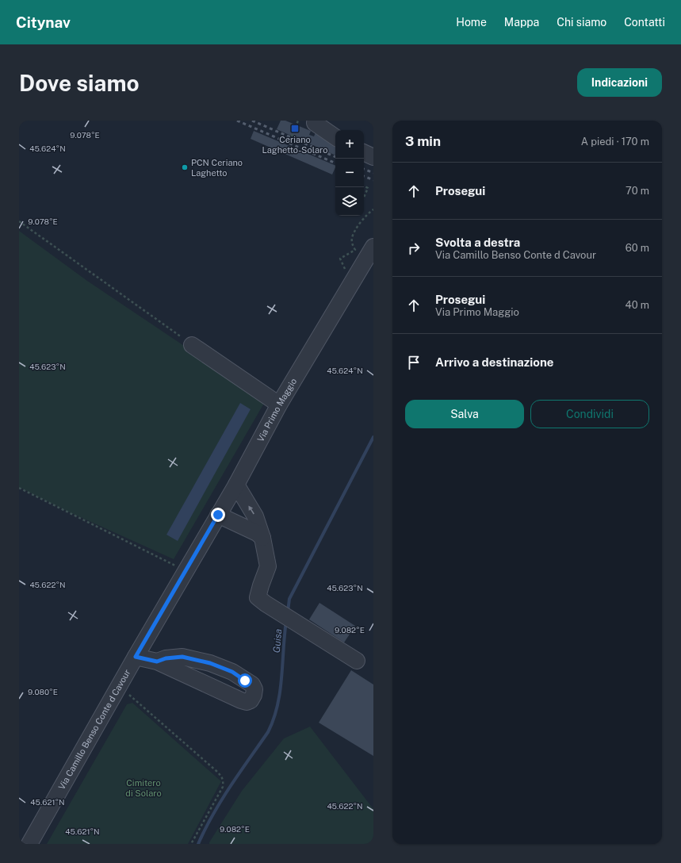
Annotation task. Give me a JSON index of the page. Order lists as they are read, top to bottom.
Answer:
{
  "streets": {
    "street": ["Via Primo Maggio", "Via Camillo Benso Conte d Cavour"]
  },
  "crossings": [
    ["Via Primo Maggio", "Via Camillo Benso Conte d Cavour"]
  ],
  "water": ["Guisa"],
  "parks": ["Cimitero di Solaro"],
  "places": {
    "transit": ["Ceriano Laghetto-Solaro"],
    "other": ["PCN Ceriano Laghetto"]
  },
  "page": {
    "header": "Citynav",
    "nav": [
      "Home",
      "Mappa",
      "Chi siamo",
      "Contatti"
    ],
    "buttons": [
      "Indicazioni",
      ["Salva", "Condividi"]
    ],
    "title": "Dove siamo",
    "heading": ["3 min", "A piedi · 170 m"],
    "map_buttons": ["+", "−"],
    "list": [
      ["Prosegui", "70 m"],
      ["Svolta a destra", "Via Camillo Benso Conte d Cavour", "60 m"],
      ["Prosegui", "Via Primo Maggio", "40 m"],
      "Arrivo a destinazione"
    ]
  },
  "coordinates": [
    "9.078°E",
    "45.624°N",
    "45.623°N",
    "45.622°N",
    "9.082°E",
    "9.080°E",
    "45.621°N"
  ]
}
